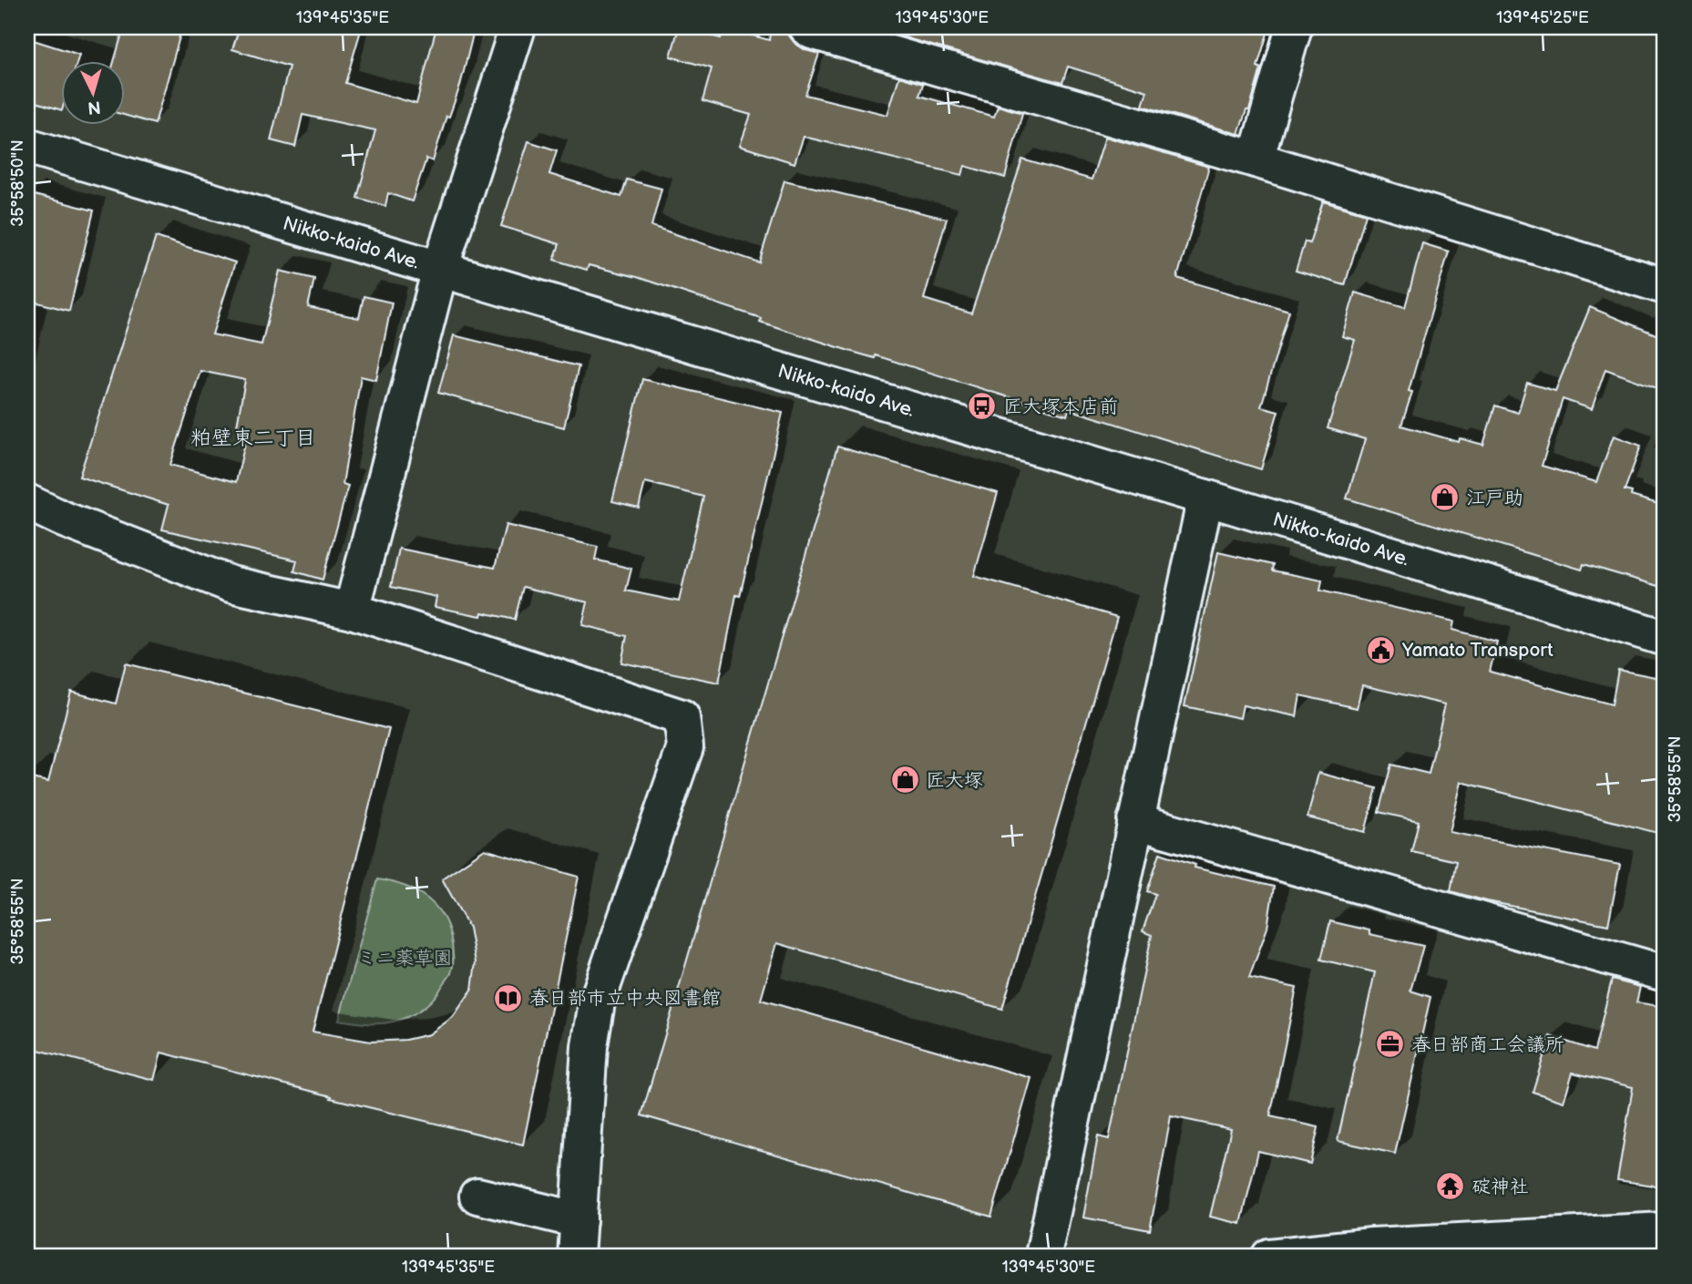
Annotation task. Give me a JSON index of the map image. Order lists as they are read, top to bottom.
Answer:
{
  "streets": {
    "street": ["Nikko-kaido Ave."]
  },
  "districts": ["粕壁東二丁目"],
  "parks": ["ミニ薬草園"],
  "places": {
    "bus stop": ["匠大塚本店前"],
    "shop": ["江戸助", "匠大塚"],
    "public building": ["Yamato Transport"],
    "library": ["春日部市立中央図書館"],
    "office": ["春日部商工会議所"],
    "temple": ["碇神社"]
  },
  "north": "bottom",
  "coordinates": [
    "139°45'35\"E",
    "139°45'30\"E",
    "139°45'25\"E",
    "35°58'50\"N",
    "35°58'55\"N"
  ]
}
